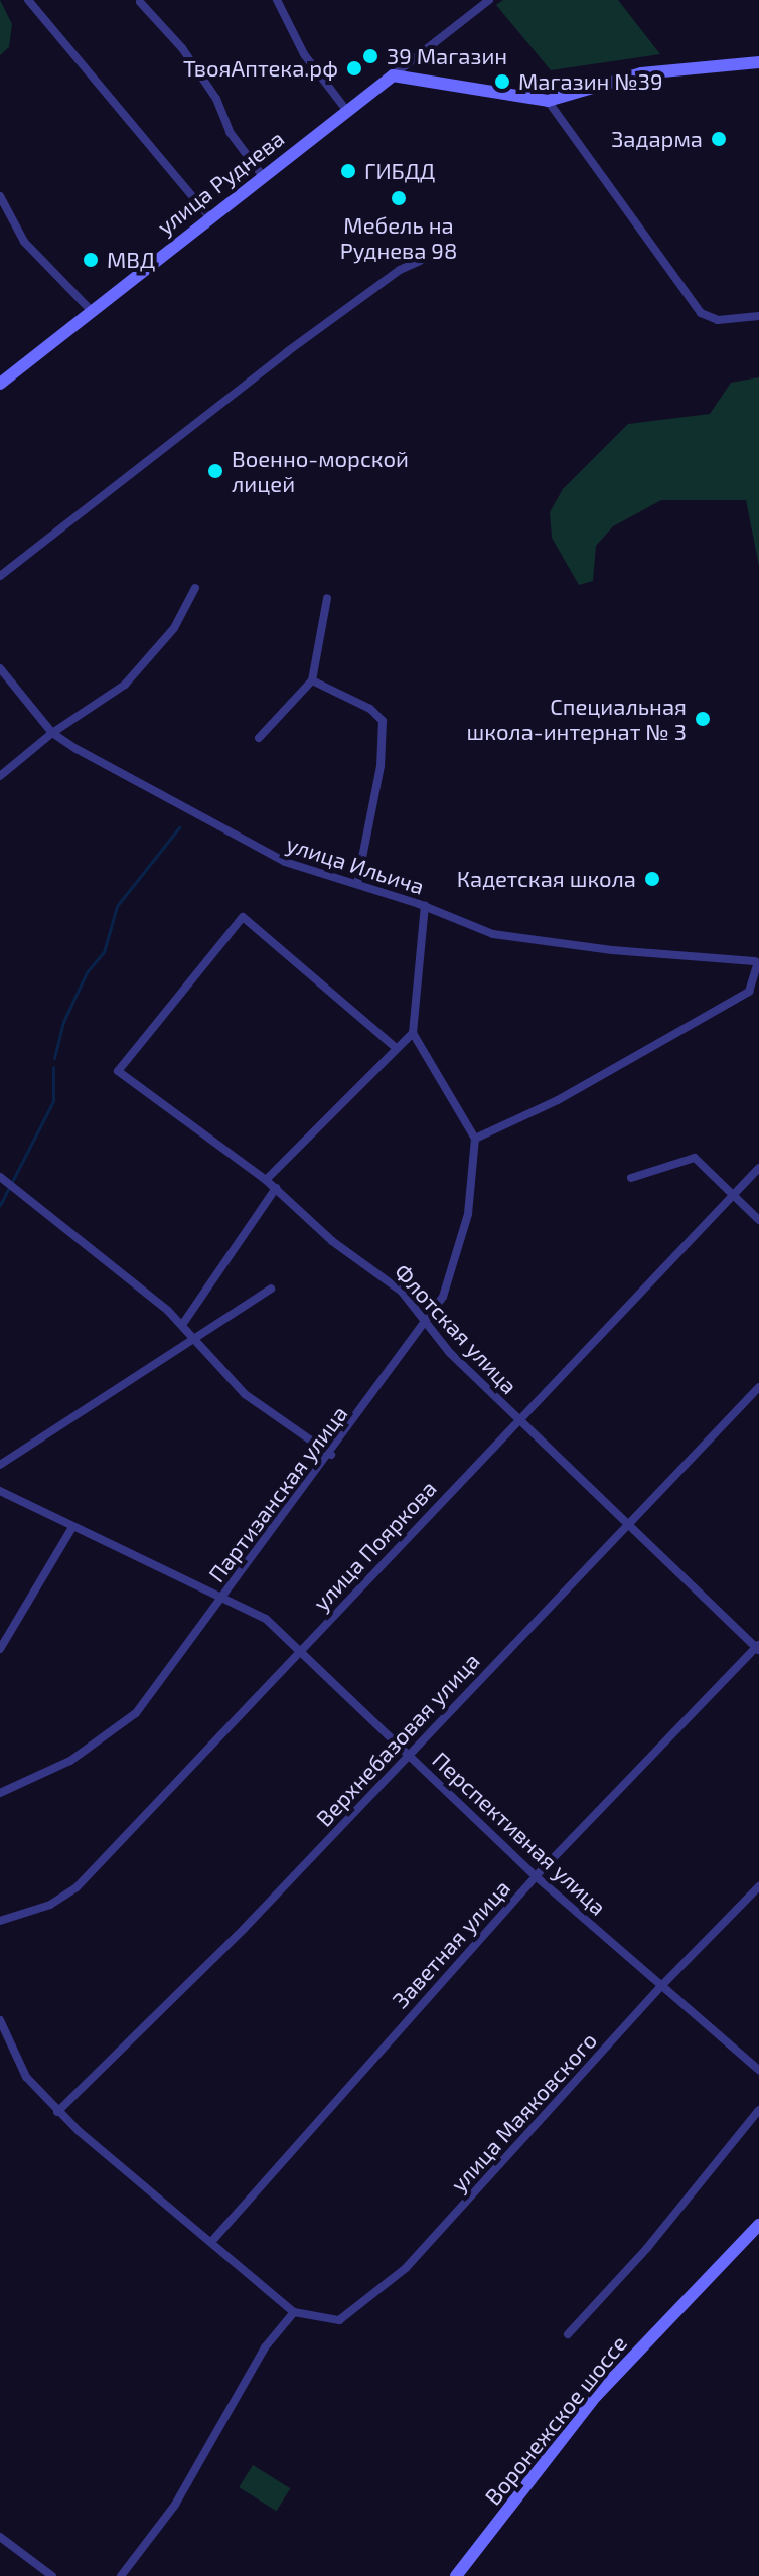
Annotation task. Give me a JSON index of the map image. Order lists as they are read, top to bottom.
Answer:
{
  "streets": {
    "main road": ["улица Руднева", "Воронежское шоссе"],
    "street": [
      "улица Ильича",
      "Флотская улица",
      "Партизанская улица",
      "улица Пояркова",
      "Верхнебазовая улица",
      "Перспективная улица",
      "Заветная улица",
      "улица Маяковского"
    ]
  },
  "crossings": [
    ["Флотская улица", "Партизанская улица"],
    ["Флотская улица", "улица Пояркова"],
    ["Флотская улица", "Верхнебазовая улица"],
    ["Флотская улица", "Заветная улица"],
    ["Партизанская улица", "Перспективная улица"],
    ["улица Пояркова", "Перспективная улица"],
    ["Верхнебазовая улица", "Перспективная улица"],
    ["Перспективная улица", "Заветная улица"],
    ["Перспективная улица", "улица Маяковского"]
  ],
  "places": [
    "39 Магазин",
    "ТвояАптека.рф",
    "Магазин №39",
    "Задарма",
    "ГИБДД",
    "Мебель на Руднева 98",
    "МВД",
    "Военно-морской лицей",
    "Специальная школа-интернат № 3",
    "Кадетская школа"
  ]
}
